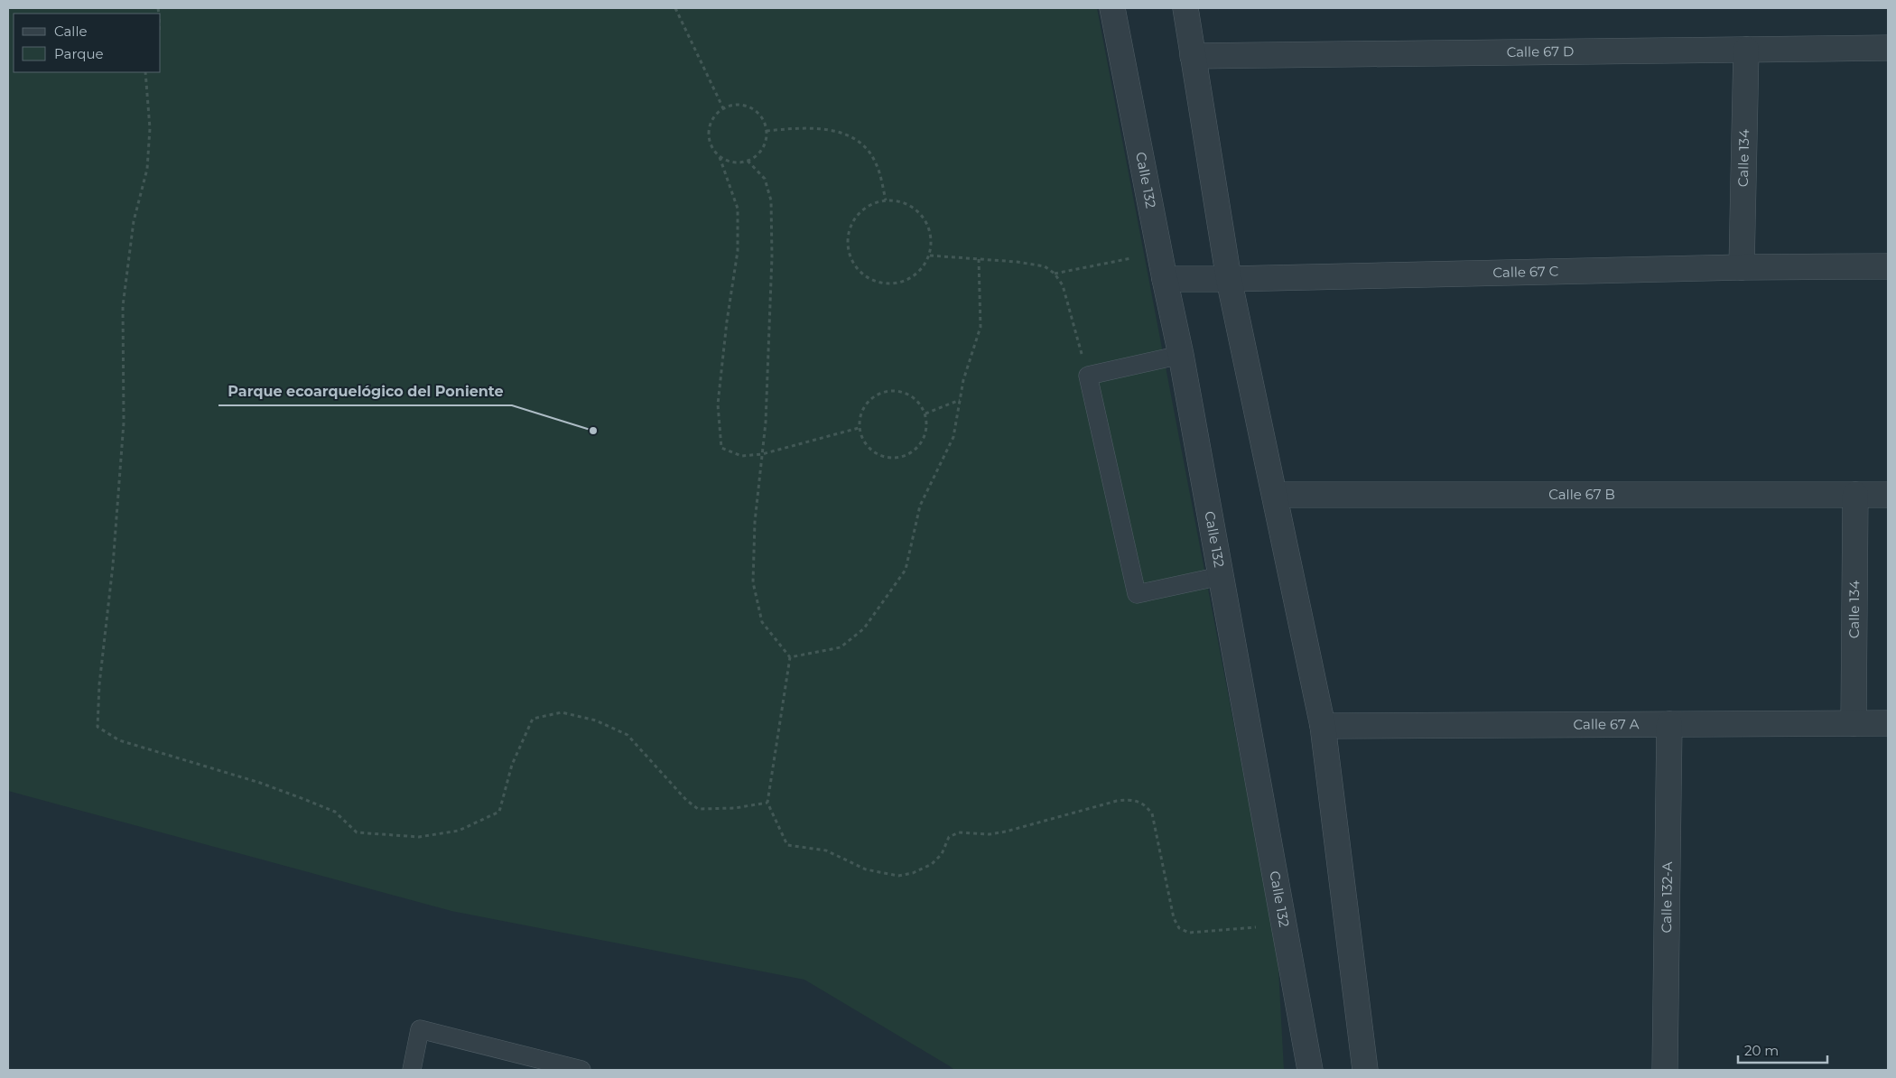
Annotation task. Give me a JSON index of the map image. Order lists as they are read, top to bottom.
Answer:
{
  "streets": {
    "street": [
      "Calle 67 D",
      "Calle 134",
      "Calle 132",
      "Calle 67 C",
      "Calle 67 B",
      "Calle 67 A",
      "Calle 132-A"
    ]
  },
  "crossings": [
    ["Calle 67 D", "Calle 134"],
    ["Calle 134", "Calle 67 C"],
    ["Calle 134", "Calle 67 B"],
    ["Calle 134", "Calle 67 A"],
    ["Calle 132", "Calle 67 C"],
    ["Calle 67 A", "Calle 132-A"]
  ],
  "places": ["Parque ecoarquelógico del Poniente"],
  "legend": ["Calle", "Parque"],
  "scale_bar": "20 m"
}
